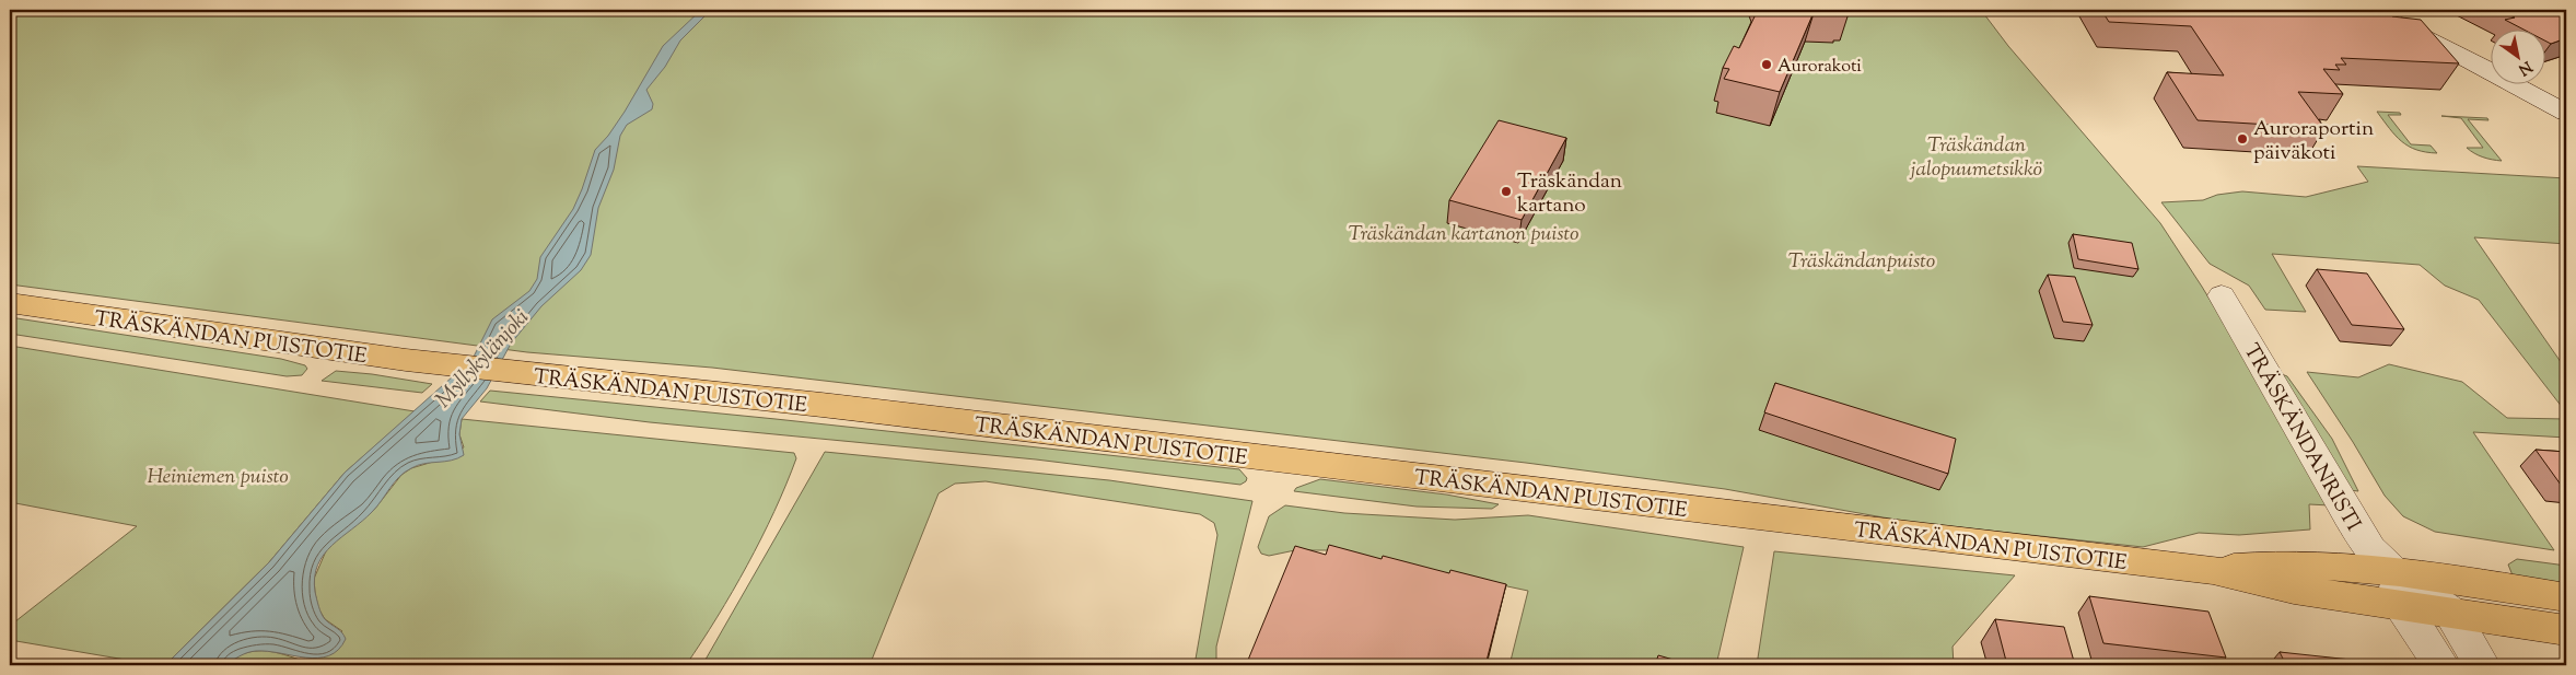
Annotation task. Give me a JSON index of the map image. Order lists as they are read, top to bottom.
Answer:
{
  "streets": {
    "main road": ["TRÄSKÄNDAN PUISTOTIE"],
    "street": ["TRÄSKÄNDANRISTI"]
  },
  "crossings": [
    ["TRÄSKÄNDAN PUISTOTIE", "TRÄSKÄNDANRISTI"]
  ],
  "water": ["Myllykylänjoki"],
  "parks": [
    "Träskändan jalopuumetsikkö",
    "Träskändan kartanon puisto",
    "Träskändanpuisto",
    "Heiniemen puisto"
  ],
  "places": ["Aurorakoti", "Auroraportin päiväkoti", "Träskändan kartano"],
  "north": "bottom right"
}
